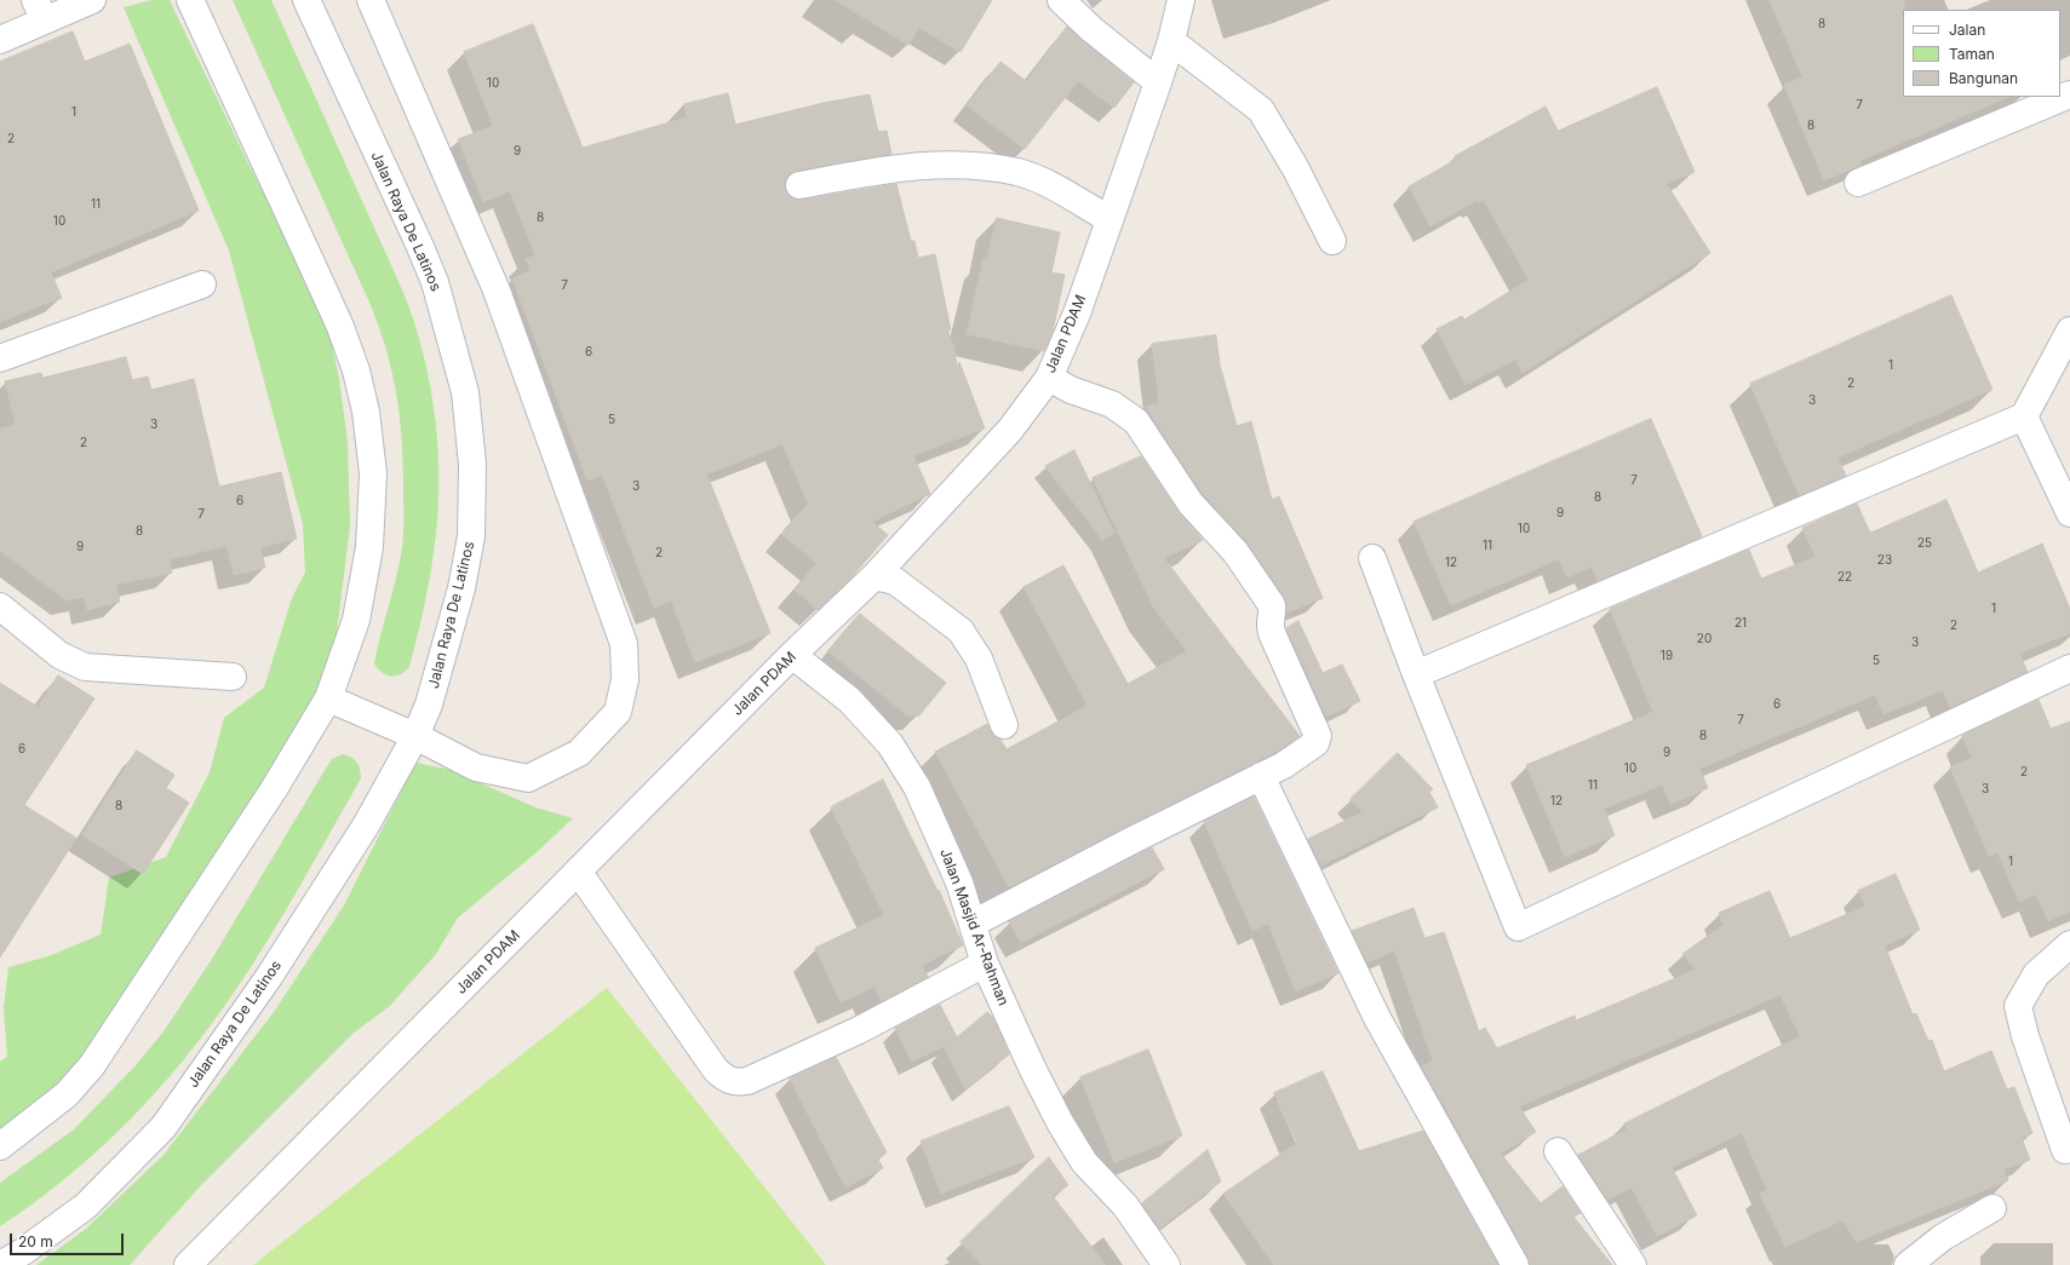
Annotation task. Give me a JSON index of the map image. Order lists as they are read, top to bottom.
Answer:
{
  "streets": {
    "street": ["Jalan Raya De Latinos", "Jalan PDAM", "Jalan Masjid Ar-Rahman"]
  },
  "crossings": [
    ["Jalan PDAM", "Jalan Masjid Ar-Rahman"]
  ],
  "house_numbers": [
    "8",
    "10",
    "7",
    "1",
    "8",
    "2",
    "9",
    "11",
    "8",
    "10",
    "7",
    "6",
    "1",
    "2",
    "3",
    "5",
    "3",
    "2",
    "7",
    "3",
    "8",
    "6",
    "9",
    "7",
    "10",
    "8",
    "25",
    "11",
    "9",
    "2",
    "23",
    "12",
    "22",
    "1",
    "21",
    "2",
    "20",
    "3",
    "19",
    "5",
    "6",
    "7",
    "8",
    "6",
    "9",
    "10",
    "2",
    "11",
    "3",
    "12",
    "8",
    "1"
  ],
  "legend": ["Jalan", "Taman", "Bangunan"],
  "scale_bar": "20 m"
}
